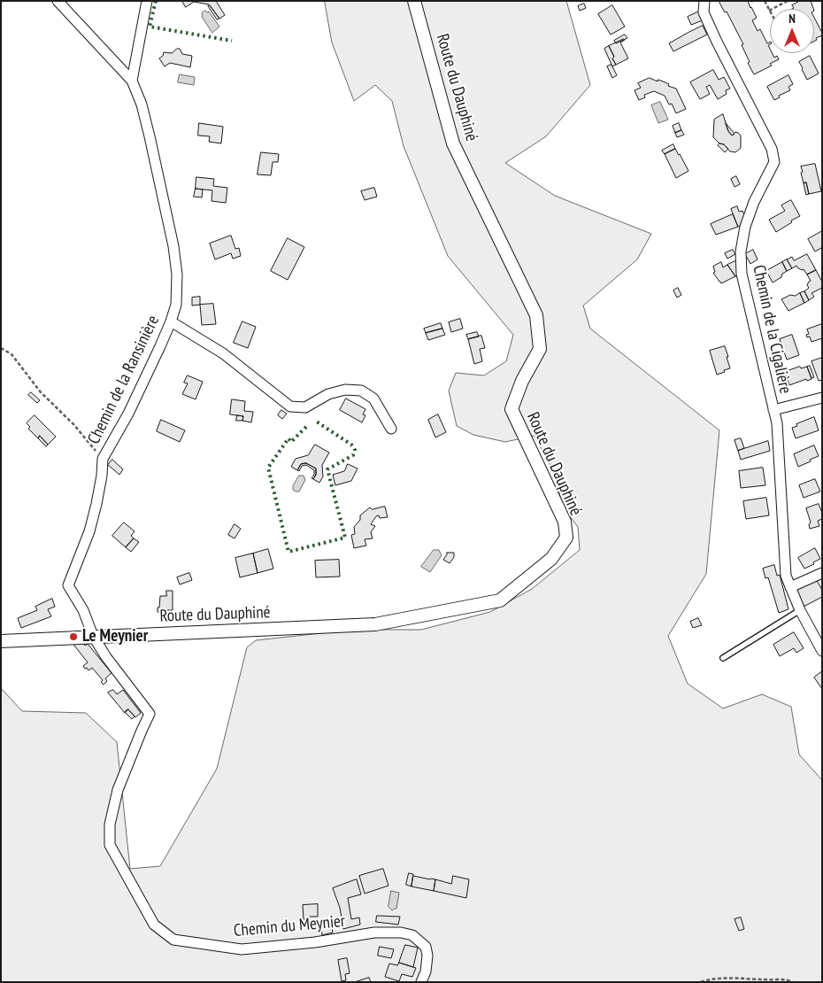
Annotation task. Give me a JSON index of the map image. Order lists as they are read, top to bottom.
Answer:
{
  "streets": {
    "street": [
      "Route du Dauphiné",
      "Chemin de la Cigalière",
      "Chemin de la Ransinière",
      "Chemin du Meynier"
    ]
  },
  "crossings": [
    ["Route du Dauphiné", "Chemin de la Ransinière"],
    ["Route du Dauphiné", "Chemin du Meynier"],
    ["Chemin de la Ransinière", "Chemin du Meynier"]
  ],
  "places": ["Le Meynier"],
  "north": "top"
}
